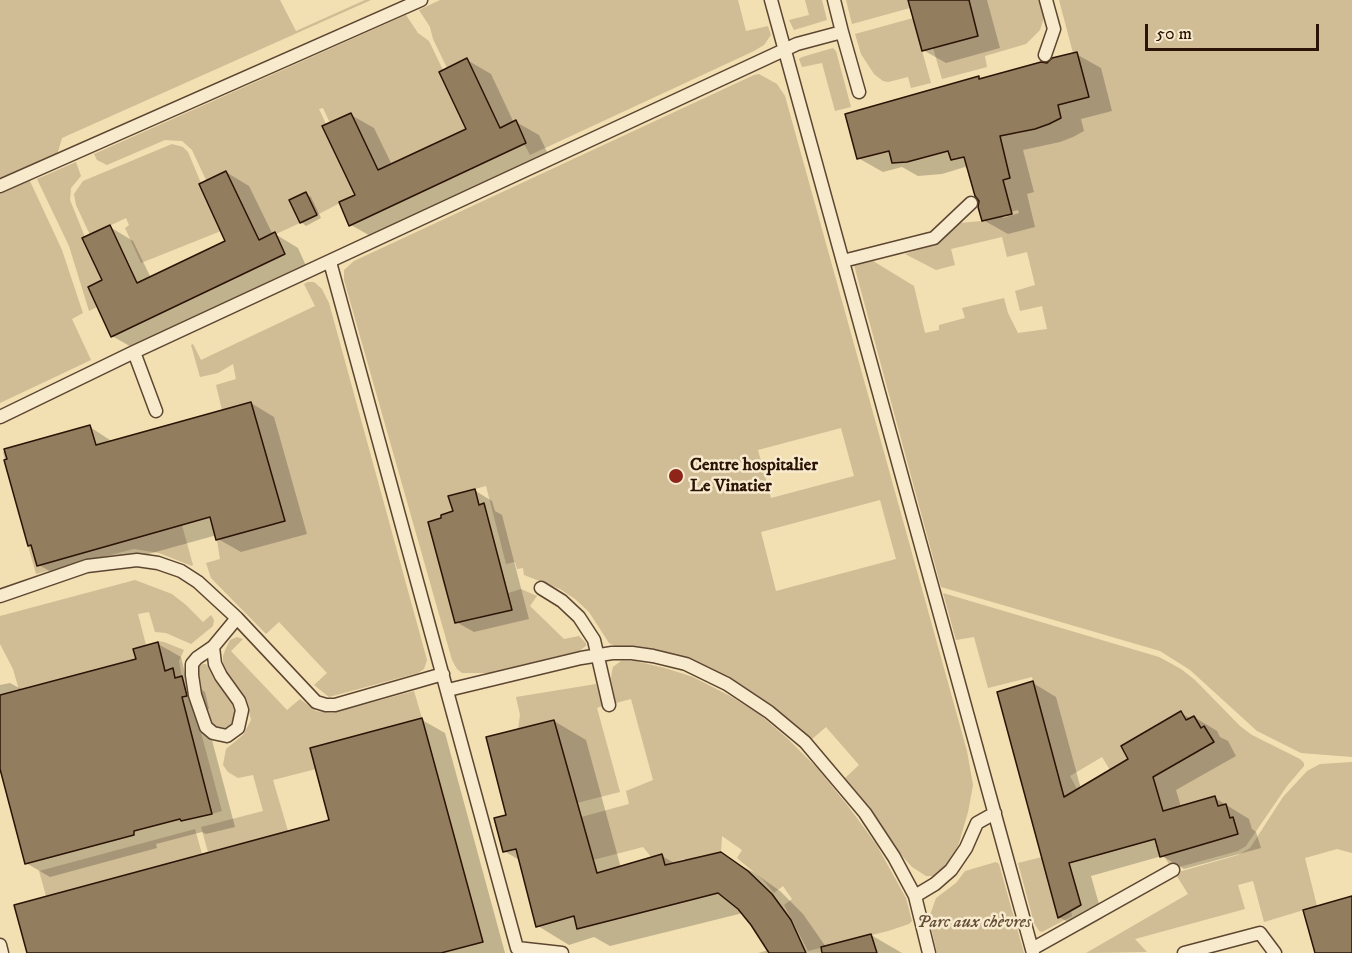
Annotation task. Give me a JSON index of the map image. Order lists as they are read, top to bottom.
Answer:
{
  "parks": ["Parc aux chèvres"],
  "places": ["Centre hospitalier Le Vinatier"],
  "scale_bar": "50 m"
}
